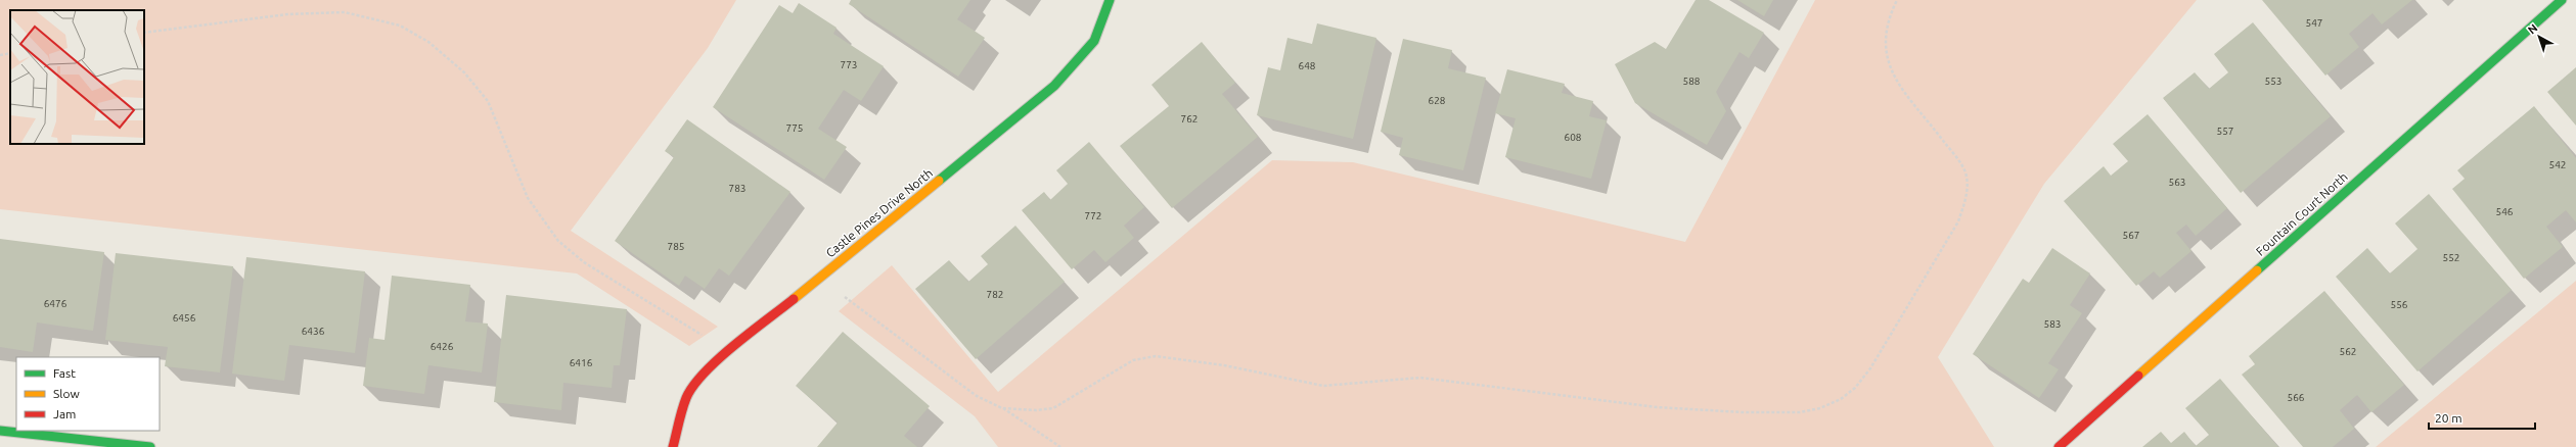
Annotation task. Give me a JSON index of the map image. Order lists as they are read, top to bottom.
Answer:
{
  "streets": {
    "street": ["Castle Pines Drive North", "Fountain Court North"]
  },
  "house_numbers": [
    "547",
    "773",
    "648",
    "588",
    "553",
    "628",
    "762",
    "775",
    "557",
    "608",
    "542",
    "563",
    "783",
    "546",
    "772",
    "567",
    "785",
    "552",
    "782",
    "6476",
    "556",
    "6456",
    "583",
    "6436",
    "6426",
    "562",
    "6416",
    "566"
  ],
  "legend": ["Fast", "Slow", "Jam"],
  "scale_bar": "20 m",
  "north": "top left"
}
